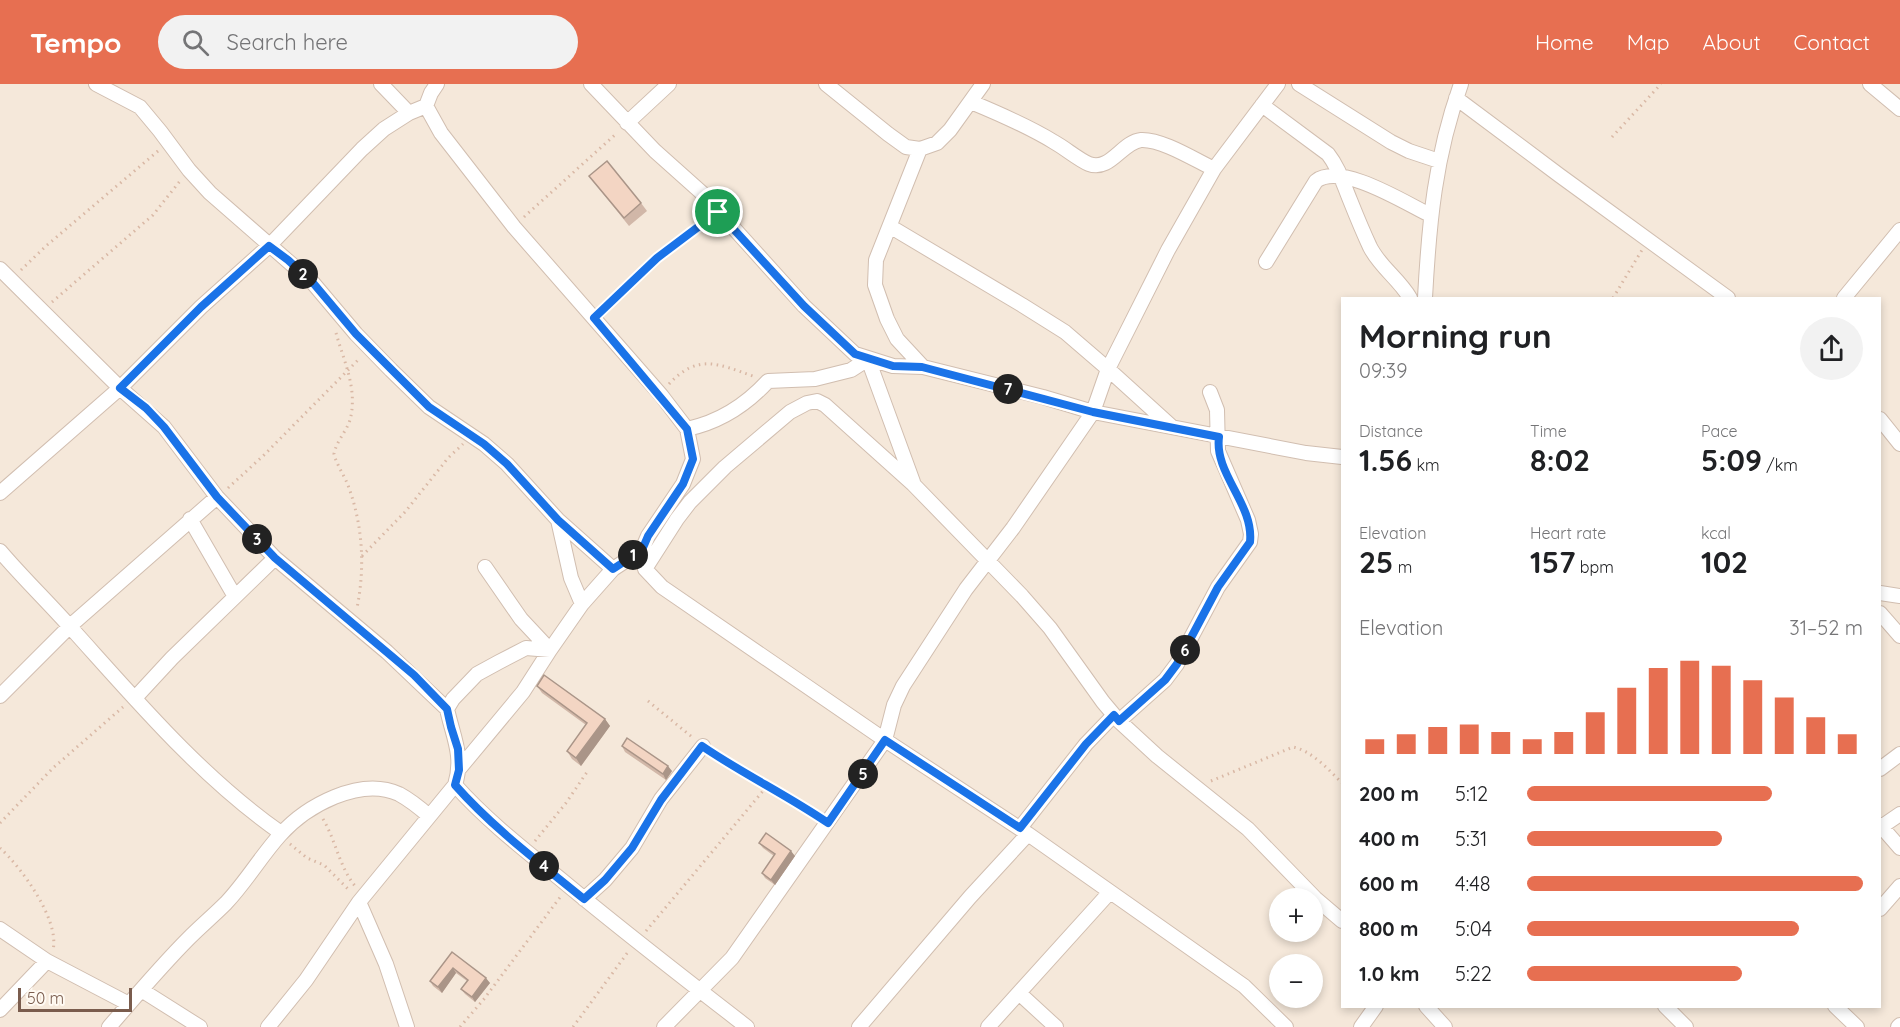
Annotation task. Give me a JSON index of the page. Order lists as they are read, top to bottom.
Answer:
{
  "scale_bar": "50 m",
  "page": {
    "header": "Tempo",
    "search": "Search here",
    "nav": [
      "Home",
      "Map",
      "About",
      "Contact"
    ],
    "pins": [
      "2",
      "7",
      "3",
      "1",
      "6",
      "5",
      "4"
    ],
    "heading": ["Morning run", "09:39"],
    "stats": [
      ["Distance", "1.56 km"],
      ["Time", "8:02"],
      ["Pace", "5:09 /km"],
      ["Elevation", "25 m"],
      ["Heart rate", "157 bpm"],
      ["kcal", "102"]
    ],
    "chart": ["Elevation", "31–52 m"],
    "list": [
      {
        "name": "200 m",
        "note": "5:12"
      },
      {
        "name": "400 m",
        "note": "5:31"
      },
      {
        "name": "600 m",
        "note": "4:48"
      },
      {
        "name": "800 m",
        "note": "5:04"
      },
      {
        "name": "1.0 km",
        "note": "5:22"
      }
    ],
    "map_buttons": ["+", "−"],
    "scale": "50 m"
  }
}
